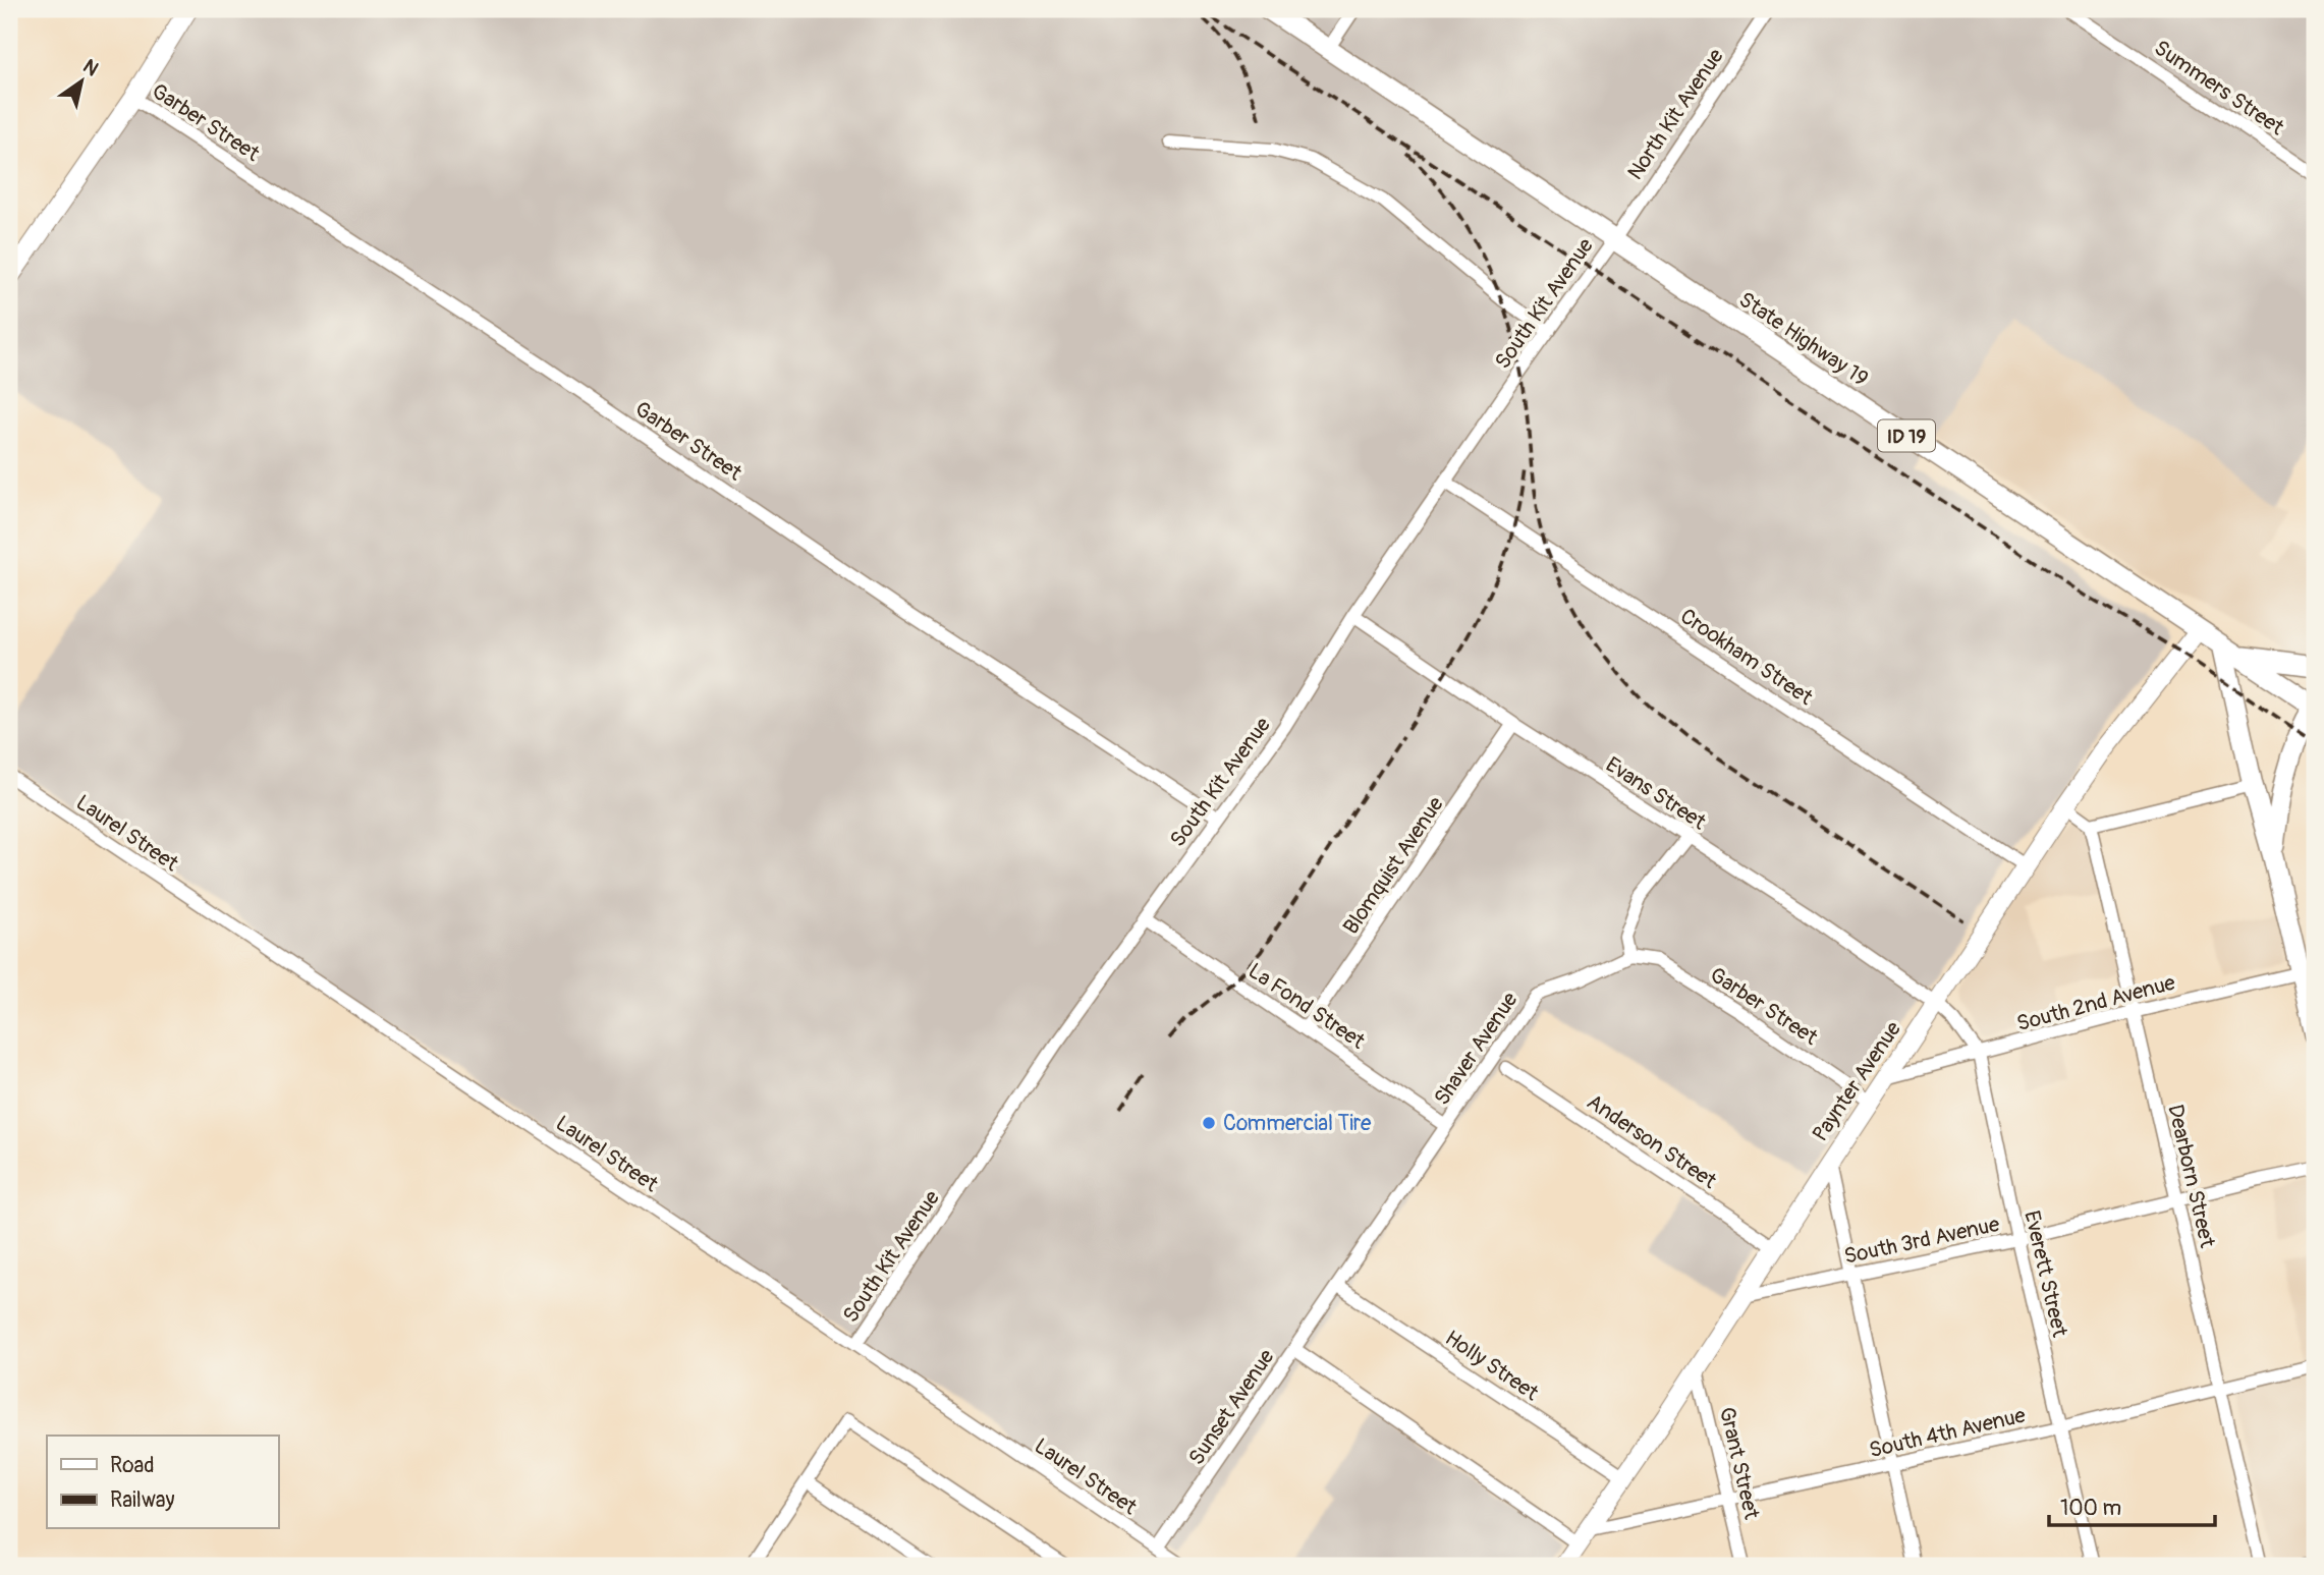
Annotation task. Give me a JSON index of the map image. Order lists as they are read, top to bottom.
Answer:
{
  "streets": {
    "main road": ["State Highway 19", "ID 19"],
    "street": [
      "Summers Street",
      "North Kit Avenue",
      "Garber Street",
      "South Kit Avenue",
      "Crookham Street",
      "Evans Street",
      "Laurel Street",
      "Blomquist Avenue",
      "South 2nd Avenue",
      "La Fond Street",
      "Shaver Avenue",
      "Paynter Avenue",
      "Anderson Street",
      "Dearborn Street",
      "South 3rd Avenue",
      "Everett Street",
      "Holly Street",
      "Sunset Avenue",
      "South 4th Avenue",
      "Grant Street"
    ]
  },
  "crossings": [
    ["North Kit Avenue", "South Kit Avenue"],
    ["North Kit Avenue", "State Highway 19"],
    ["Garber Street", "South Kit Avenue"],
    ["Garber Street", "Shaver Avenue"],
    ["Garber Street", "Paynter Avenue"],
    ["South Kit Avenue", "State Highway 19"],
    ["South Kit Avenue", "Crookham Street"],
    ["South Kit Avenue", "Evans Street"],
    ["South Kit Avenue", "Laurel Street"],
    ["South Kit Avenue", "La Fond Street"],
    ["State Highway 19", "Paynter Avenue"],
    ["Crookham Street", "Paynter Avenue"],
    ["Evans Street", "Blomquist Avenue"],
    ["Evans Street", "Paynter Avenue"],
    ["Evans Street", "Everett Street"],
    ["Laurel Street", "Sunset Avenue"],
    ["Blomquist Avenue", "La Fond Street"],
    ["South 2nd Avenue", "Paynter Avenue"],
    ["South 2nd Avenue", "Dearborn Street"],
    ["South 2nd Avenue", "Everett Street"],
    ["La Fond Street", "Shaver Avenue"],
    ["Shaver Avenue", "Holly Street"],
    ["Shaver Avenue", "Sunset Avenue"],
    ["Paynter Avenue", "Anderson Street"],
    ["Paynter Avenue", "South 3rd Avenue"],
    ["Paynter Avenue", "Everett Street"],
    ["Paynter Avenue", "Holly Street"],
    ["Paynter Avenue", "South 4th Avenue"],
    ["Paynter Avenue", "Grant Street"],
    ["Dearborn Street", "South 3rd Avenue"],
    ["Dearborn Street", "South 4th Avenue"],
    ["South 3rd Avenue", "Everett Street"],
    ["Everett Street", "South 4th Avenue"],
    ["Holly Street", "Sunset Avenue"],
    ["South 4th Avenue", "Grant Street"]
  ],
  "places": ["Commercial Tire"],
  "legend": ["Road", "Railway"],
  "scale_bar": "100 m",
  "north": "top right"
}
